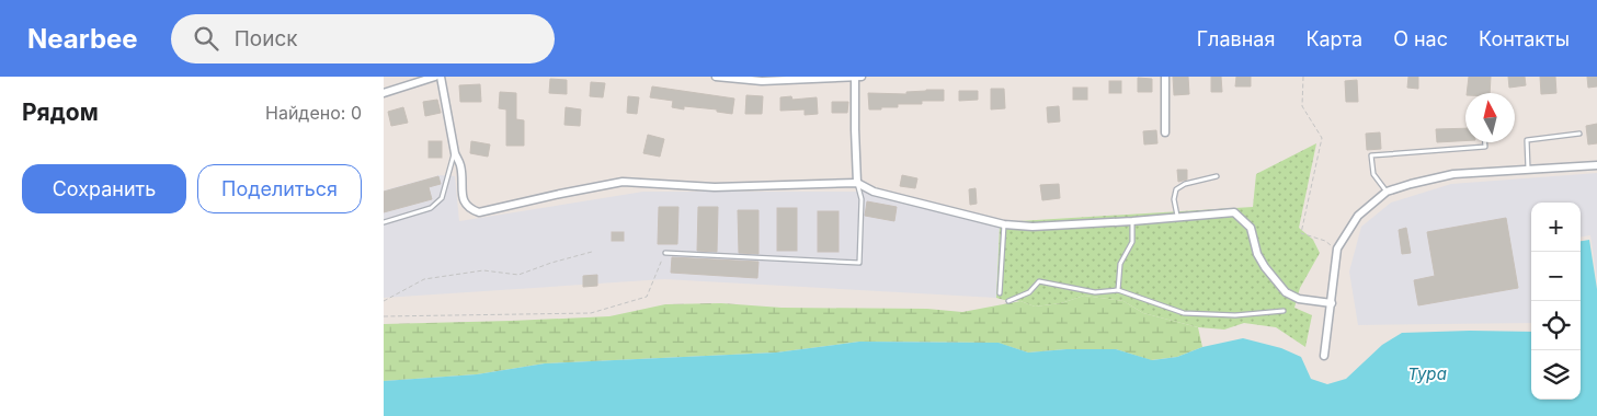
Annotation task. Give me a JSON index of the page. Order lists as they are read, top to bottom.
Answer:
{
  "water": ["Тура"],
  "north": "top",
  "page": {
    "header": "Nearbee",
    "search": "Поиск",
    "nav": [
      "Главная",
      "Карта",
      "О нас",
      "Контакты"
    ],
    "heading": ["Рядом", "Найдено: 0"],
    "buttons": ["Сохранить", "Поделиться"],
    "map_buttons": ["+", "−"]
  }
}
